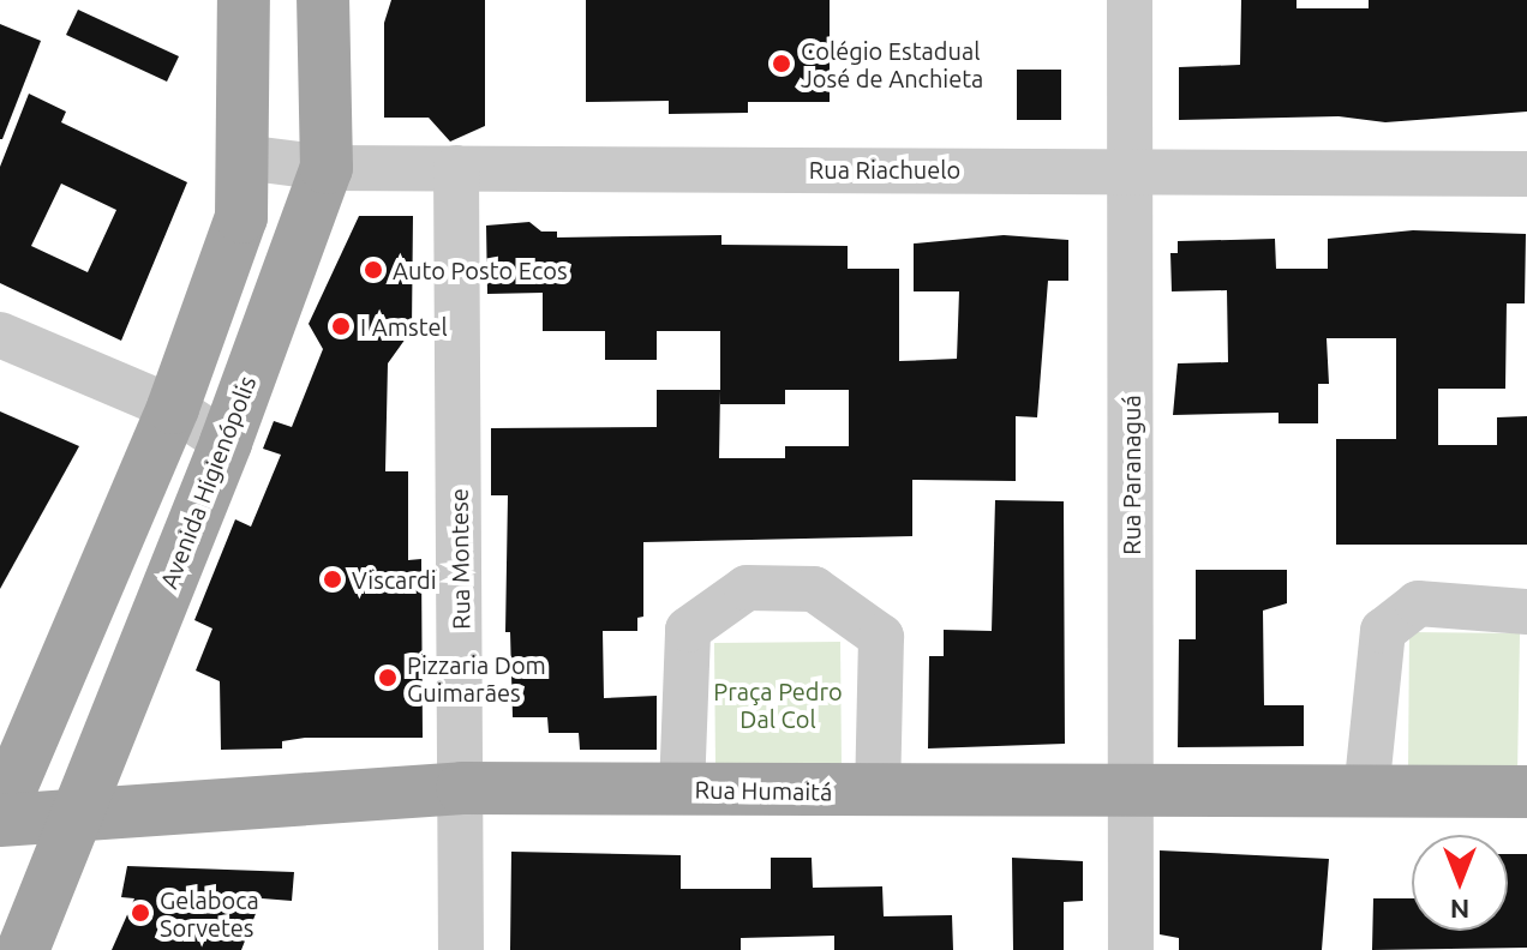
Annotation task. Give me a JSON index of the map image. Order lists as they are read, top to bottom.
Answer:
{
  "streets": {
    "main road": ["Avenida Higienópolis", "Rua Humaitá"],
    "street": ["Rua Riachuelo", "Rua Paranaguá", "Rua Montese"]
  },
  "crossings": [
    ["Rua Riachuelo", "Rua Paranaguá"],
    ["Rua Riachuelo", "Avenida Higienópolis"],
    ["Rua Riachuelo", "Rua Montese"],
    ["Rua Paranaguá", "Rua Humaitá"],
    ["Avenida Higienópolis", "Rua Humaitá"],
    ["Rua Montese", "Rua Humaitá"]
  ],
  "parks": ["Praça Pedro Dal Col"],
  "places": [
    "Colégio Estadual José de Anchieta",
    "Auto Posto Ecos",
    "I Amstel",
    "Viscardi",
    "Pizzaria Dom Guimarães",
    "Gelaboca Sorvetes"
  ],
  "north": "bottom"
}
